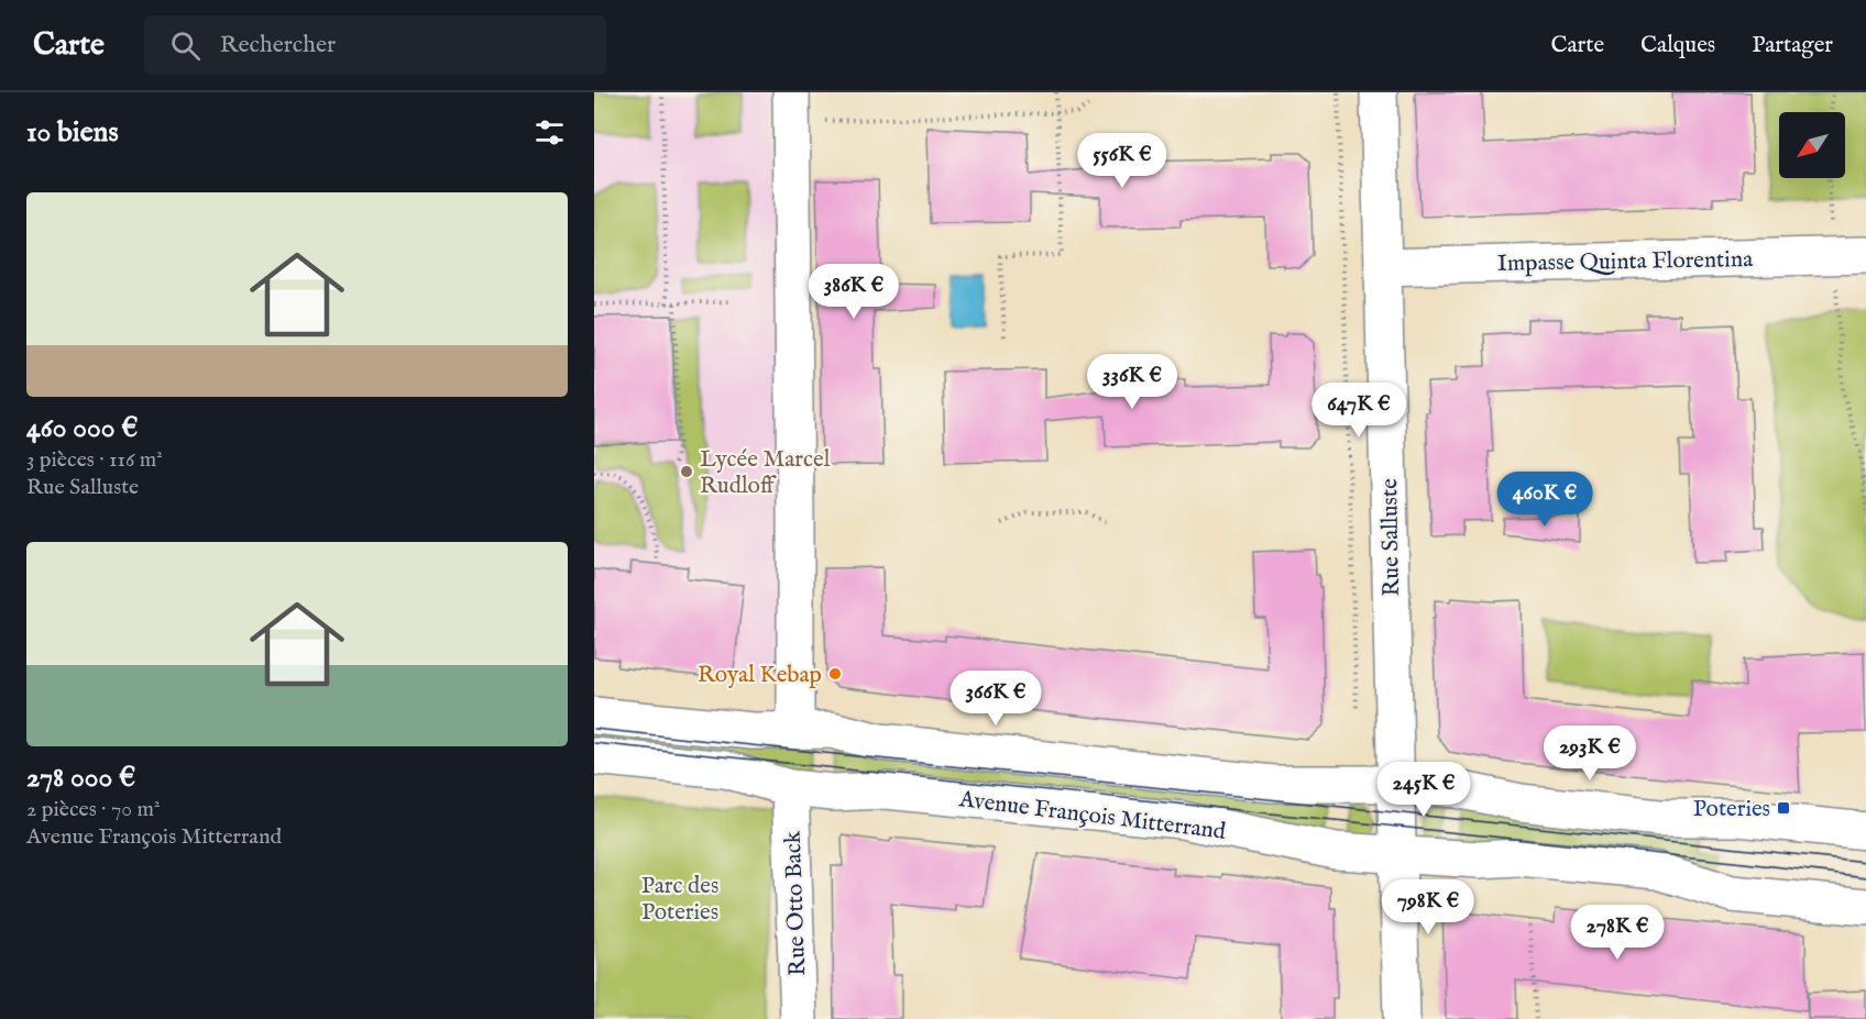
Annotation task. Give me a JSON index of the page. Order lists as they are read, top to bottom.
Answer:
{
  "streets": {
    "street": [
      "Impasse Quinta Florentina",
      "Rue Salluste",
      "Avenue François Mitterrand",
      "Rue Otto Back"
    ]
  },
  "crossings": [
    ["Impasse Quinta Florentina", "Rue Salluste"],
    ["Rue Salluste", "Avenue François Mitterrand"],
    ["Avenue François Mitterrand", "Rue Otto Back"]
  ],
  "parks": ["Parc des Poteries"],
  "places": {
    "other": ["Lycée Marcel Rudloff", "Royal Kebap"],
    "transit": ["Poteries"]
  },
  "north": "bottom left",
  "page": {
    "header": "Carte",
    "search": "Rechercher",
    "nav": ["Carte", "Calques", "Partager"],
    "heading": "10 biens",
    "price": [
      "556K €",
      "386K €",
      "336K €",
      "647K €",
      "460K €",
      "366K €",
      "293K €",
      "245K €",
      "798K €",
      "278K €"
    ],
    "list": [
      {
        "name": "460 000 €",
        "note": "3 pièces · 116 m² · Rue Salluste"
      },
      {
        "name": "278 000 €",
        "note": "2 pièces · 70 m² · Avenue François Mitterrand"
      }
    ]
  }
}
